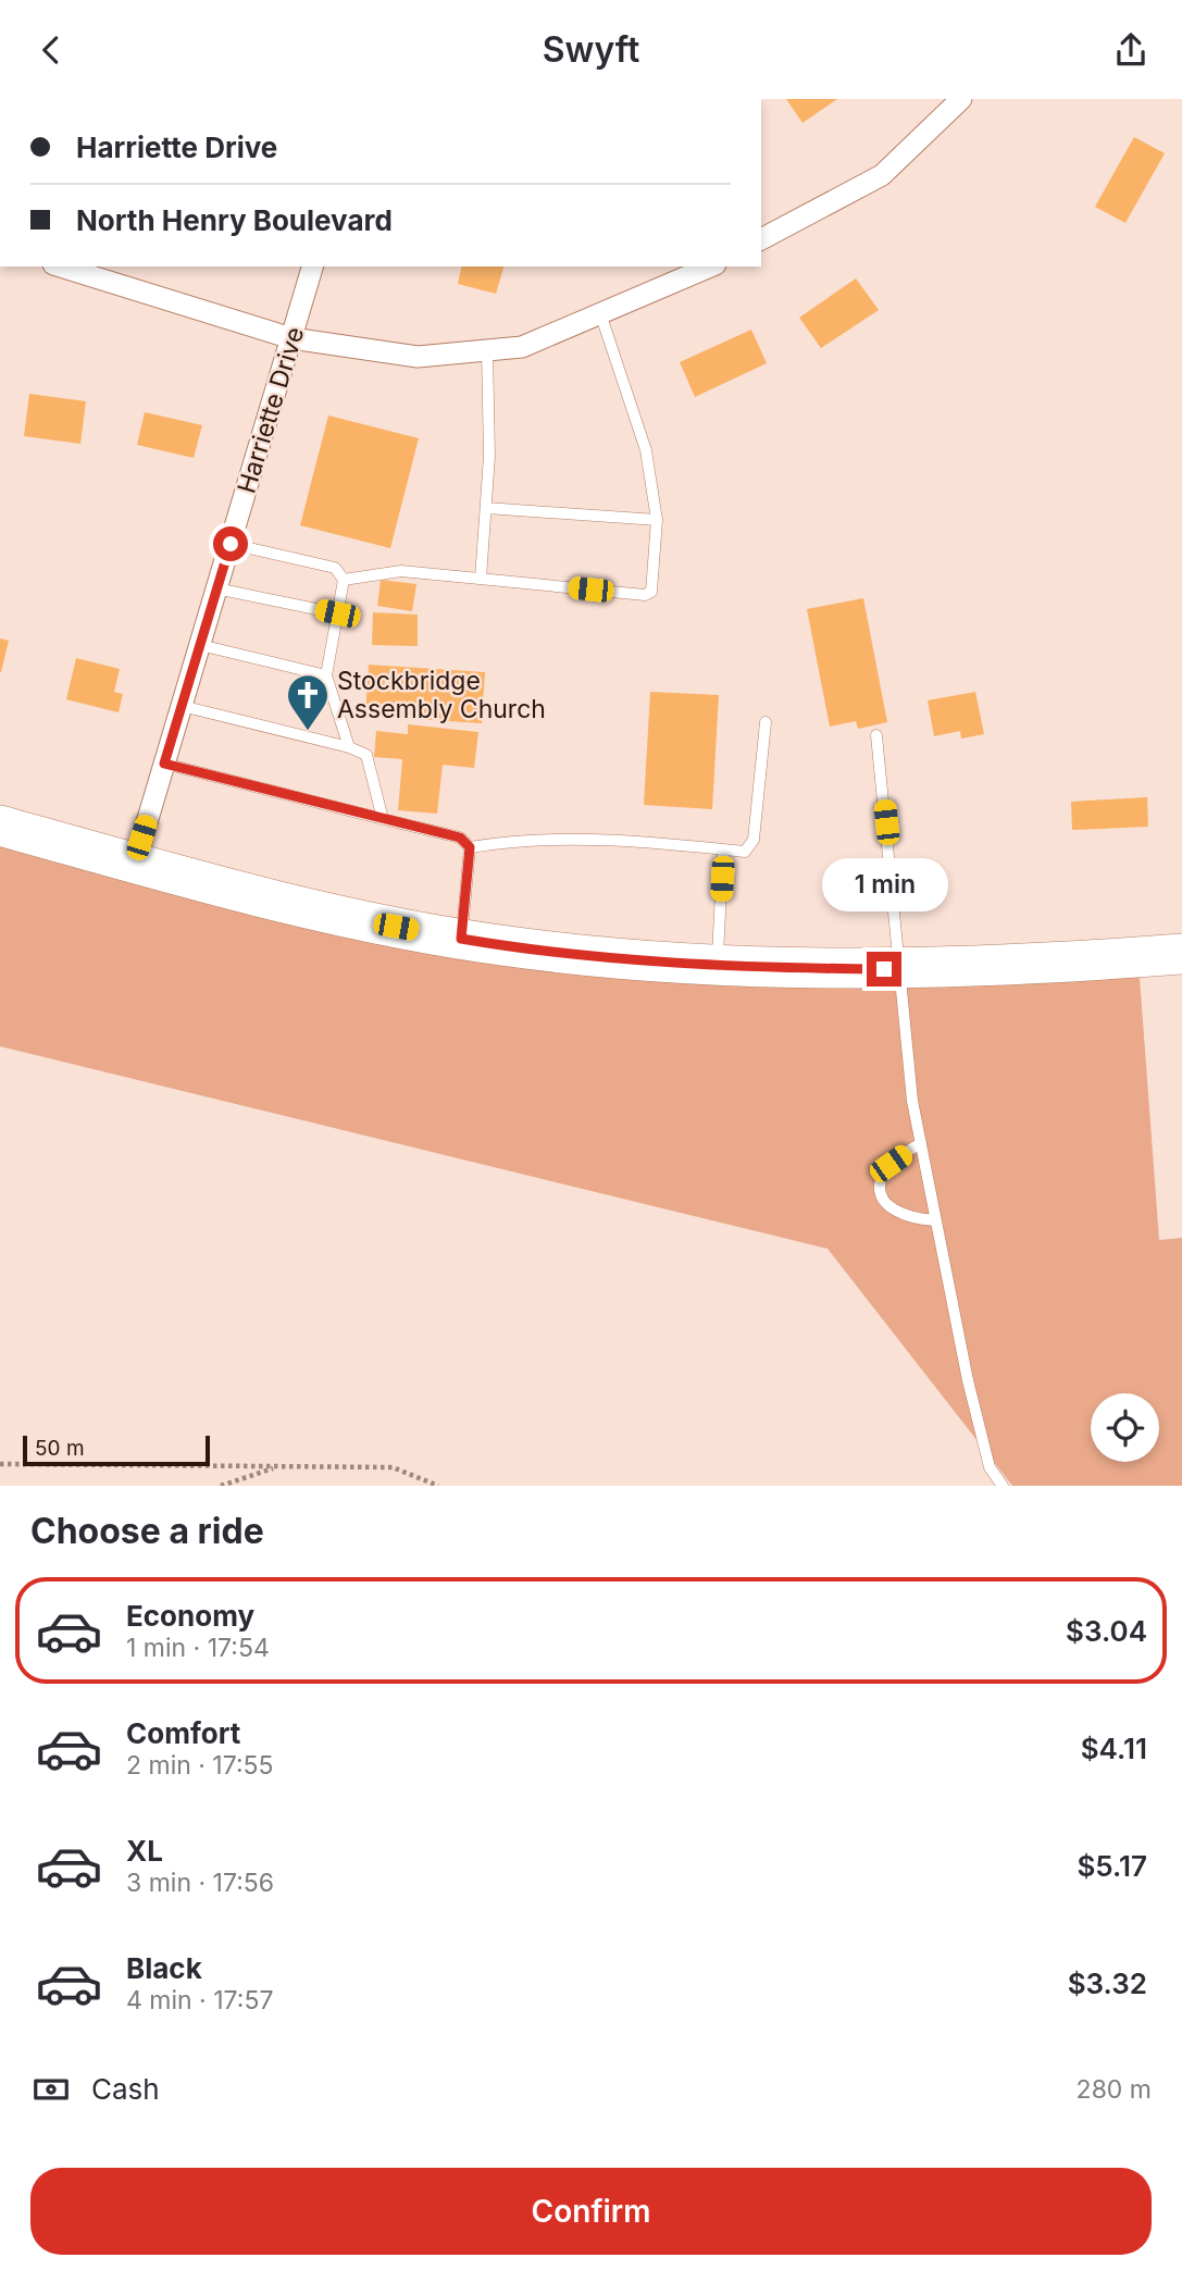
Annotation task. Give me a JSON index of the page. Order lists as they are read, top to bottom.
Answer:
{
  "streets": {
    "street": ["Harriette Drive"]
  },
  "places": {
    "church": ["Stockbridge Assembly Church"]
  },
  "scale_bar": "50 m",
  "page": {
    "header": "Swyft",
    "banner": ["Harriette Drive", "North Henry Boulevard"],
    "bubble": "1 min",
    "scale": "50 m",
    "heading": "Choose a ride",
    "list": [
      {
        "name": "Economy",
        "note": "1 min · 17:54",
        "value": "$3.04"
      },
      {
        "name": "Comfort",
        "note": "2 min · 17:55",
        "value": "$4.11"
      },
      {
        "name": "XL",
        "note": "3 min · 17:56",
        "value": "$5.17"
      },
      {
        "name": "Black",
        "note": "4 min · 17:57",
        "value": "$3.32"
      }
    ],
    "pay": ["Cash", "280 m"],
    "buttons": "Confirm"
  }
}
